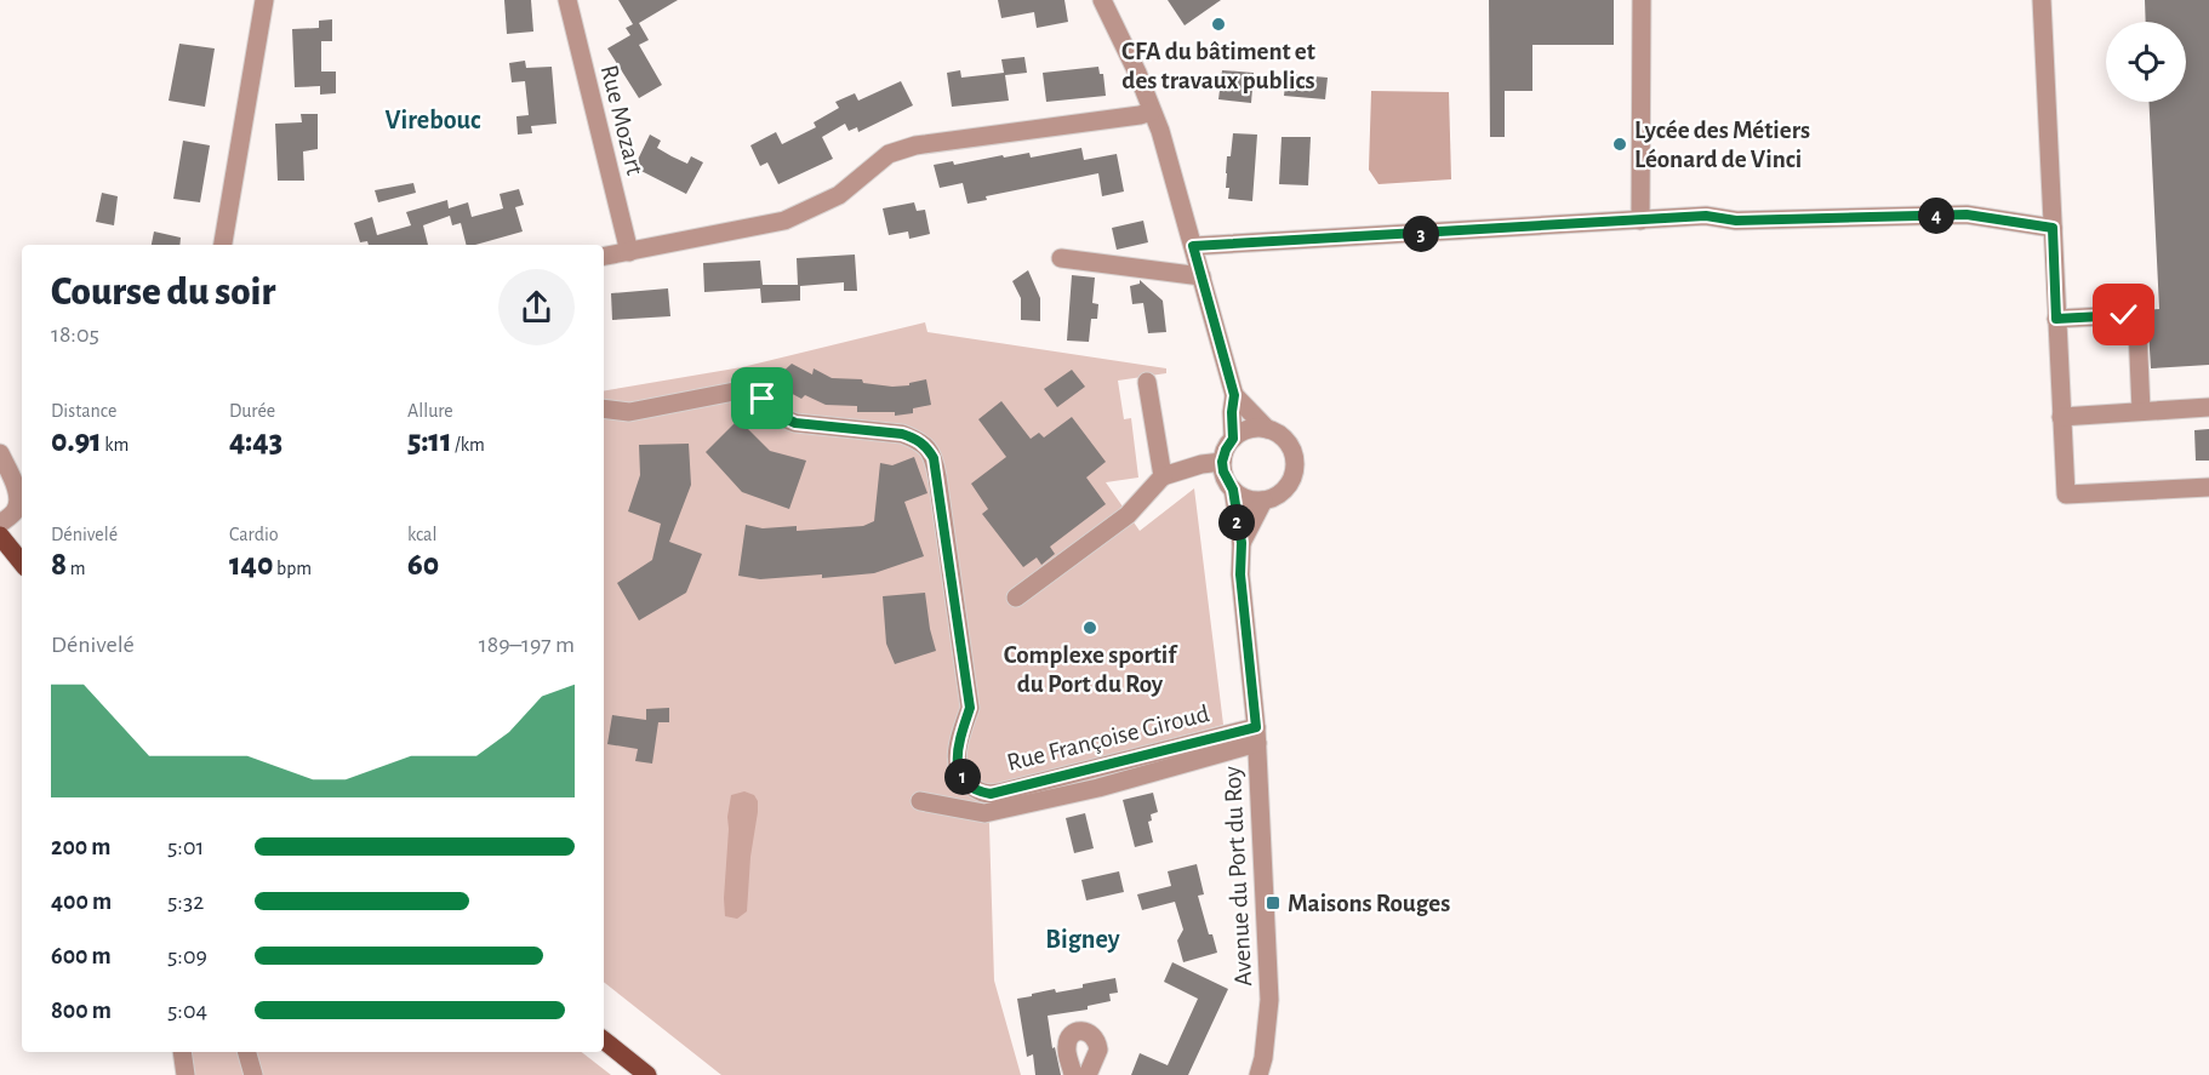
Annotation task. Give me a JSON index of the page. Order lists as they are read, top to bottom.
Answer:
{
  "streets": {
    "street": ["Rue Mozart", "Rue Françoise Giroud", "Avenue du Port du Roy"]
  },
  "crossings": [
    ["Rue Françoise Giroud", "Avenue du Port du Roy"]
  ],
  "districts": ["Virebouc", "Bigney"],
  "places": {
    "other": ["CFA du bâtiment et des travaux publics", "Lycée des Métiers Léonard de Vinci", "Complexe sportif du Port du Roy"],
    "transit": ["Maisons Rouges"]
  },
  "page": {
    "pins": [
      "4",
      "3",
      "2",
      "1"
    ],
    "heading": ["Course du soir", "18:05"],
    "stats": [
      ["Distance", "0.91 km"],
      ["Durée", "4:43"],
      ["Allure", "5:11 /km"],
      ["Dénivelé", "8 m"],
      ["Cardio", "140 bpm"],
      ["kcal", "60"]
    ],
    "chart": ["Dénivelé", "189–197 m"],
    "list": [
      {
        "name": "200 m",
        "note": "5:01"
      },
      {
        "name": "400 m",
        "note": "5:32"
      },
      {
        "name": "600 m",
        "note": "5:09"
      },
      {
        "name": "800 m",
        "note": "5:04"
      }
    ]
  }
}
